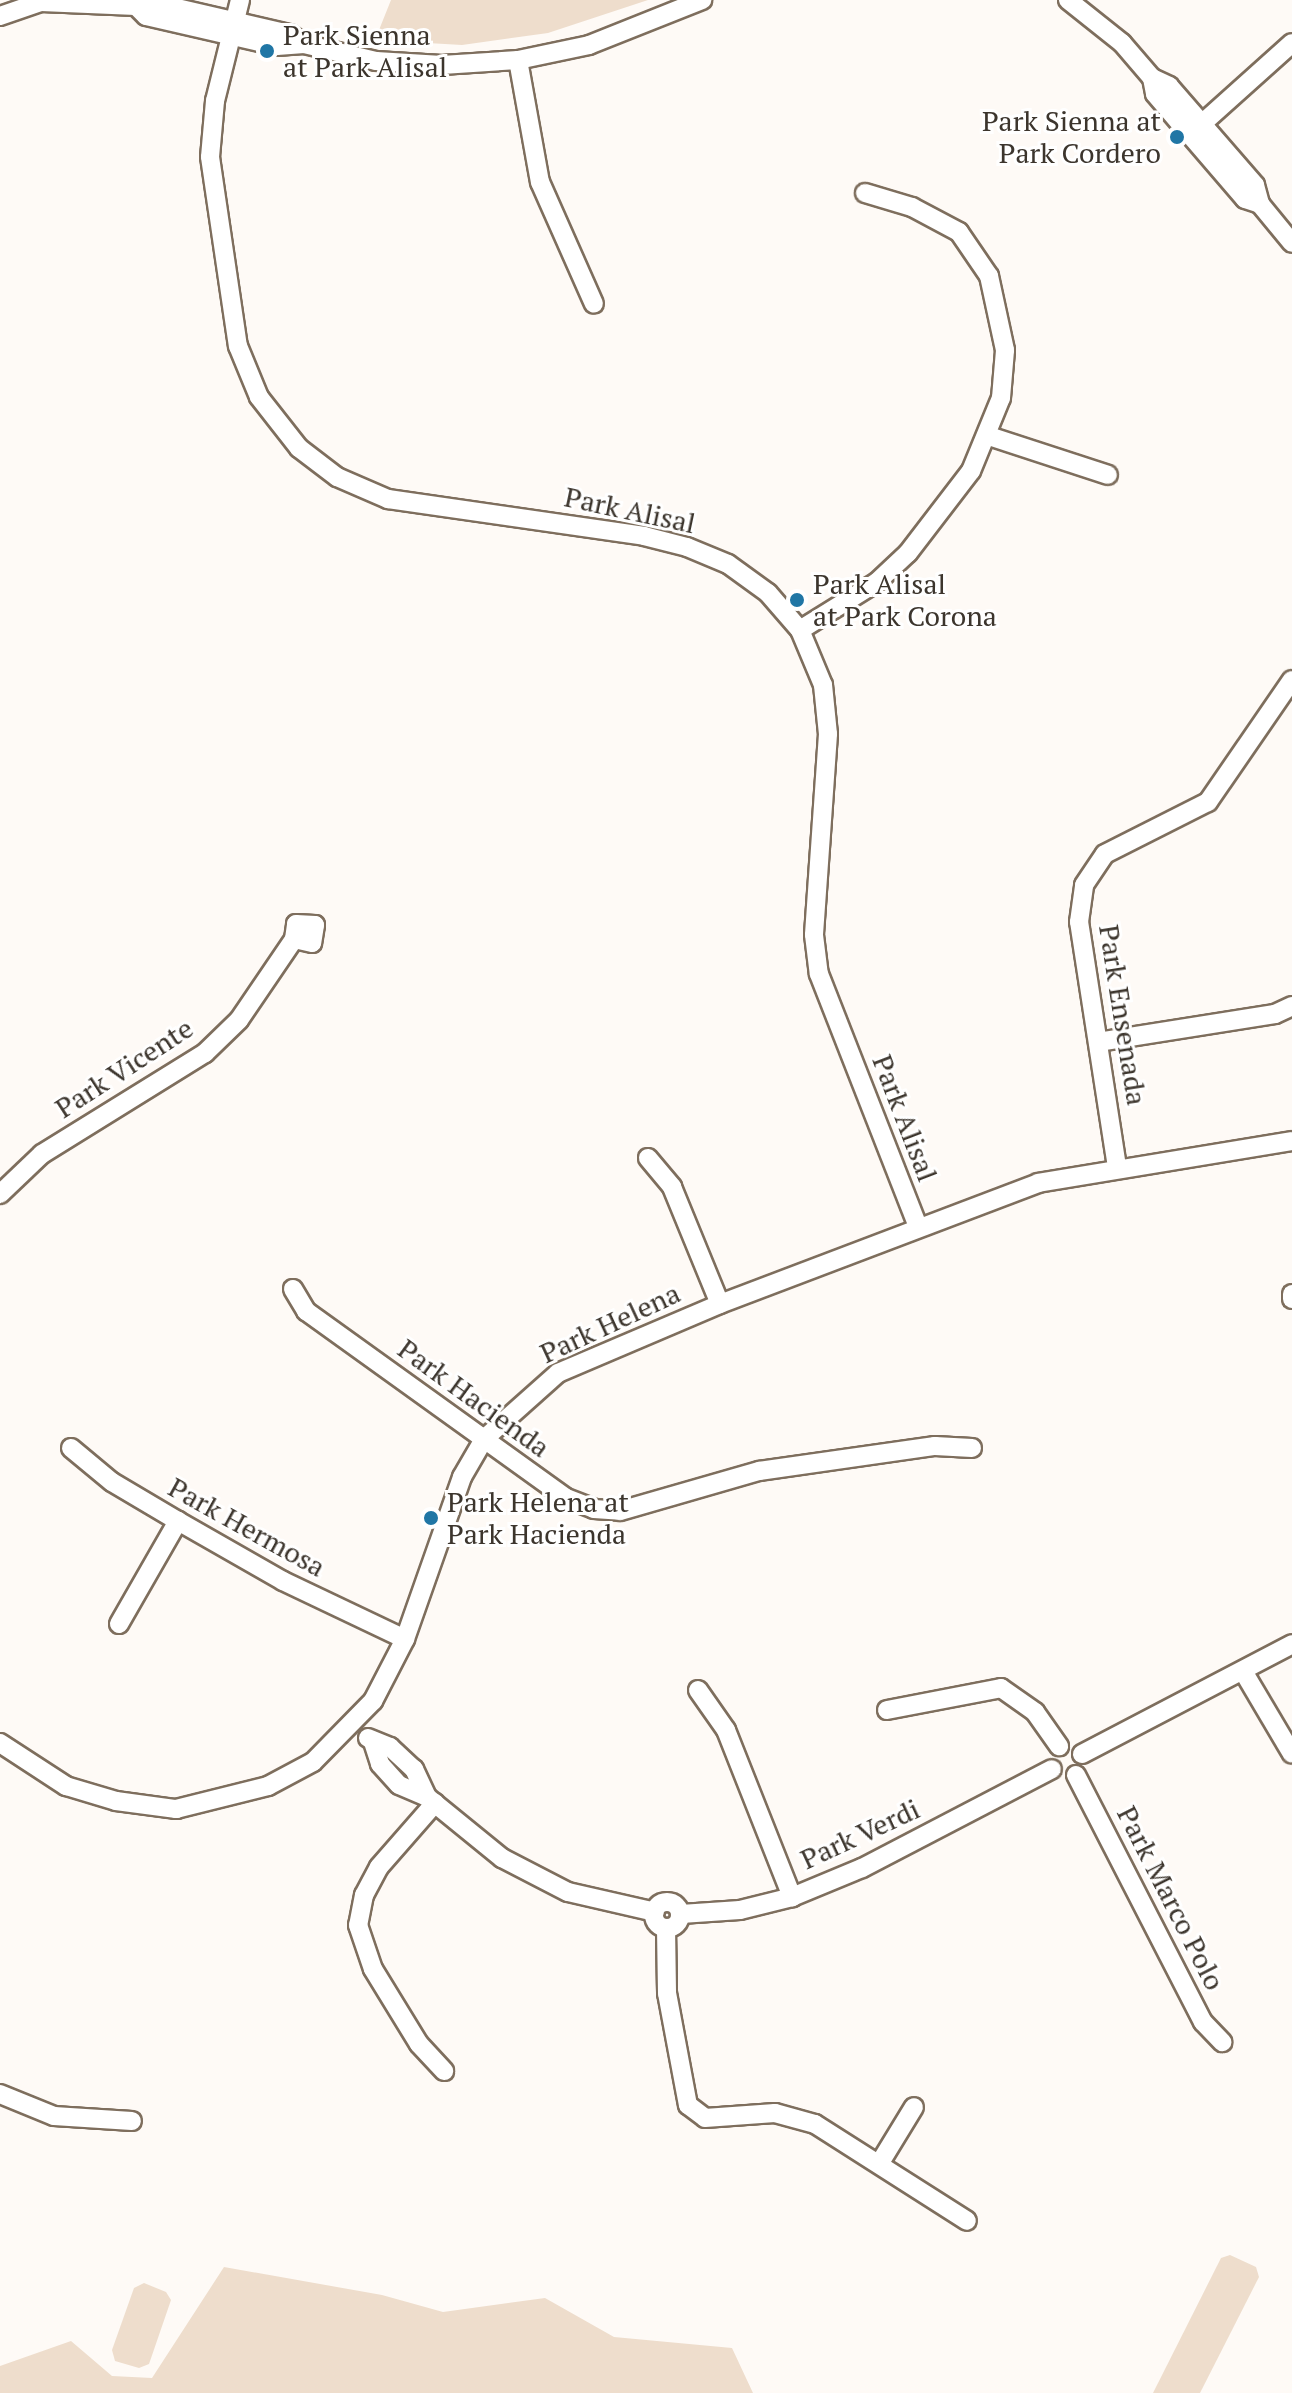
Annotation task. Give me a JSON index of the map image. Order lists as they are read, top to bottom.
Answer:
{
  "streets": {
    "street": [
      "Park Alisal",
      "Park Ensenada",
      "Park Vicente",
      "Park Helena",
      "Park Hacienda",
      "Park Hermosa",
      "Park Verdi",
      "Park Marco Polo"
    ]
  },
  "crossings": [
    ["Park Alisal", "Park Helena"],
    ["Park Ensenada", "Park Helena"],
    ["Park Helena", "Park Hacienda"],
    ["Park Helena", "Park Hermosa"],
    ["Park Helena", "Park Verdi"],
    ["Park Verdi", "Park Marco Polo"]
  ],
  "places": [
    "Park Sienna at Park Alisal",
    "Park Sienna at Park Cordero",
    "Park Alisal at Park Corona",
    "Park Helena at Park Hacienda"
  ]
}
